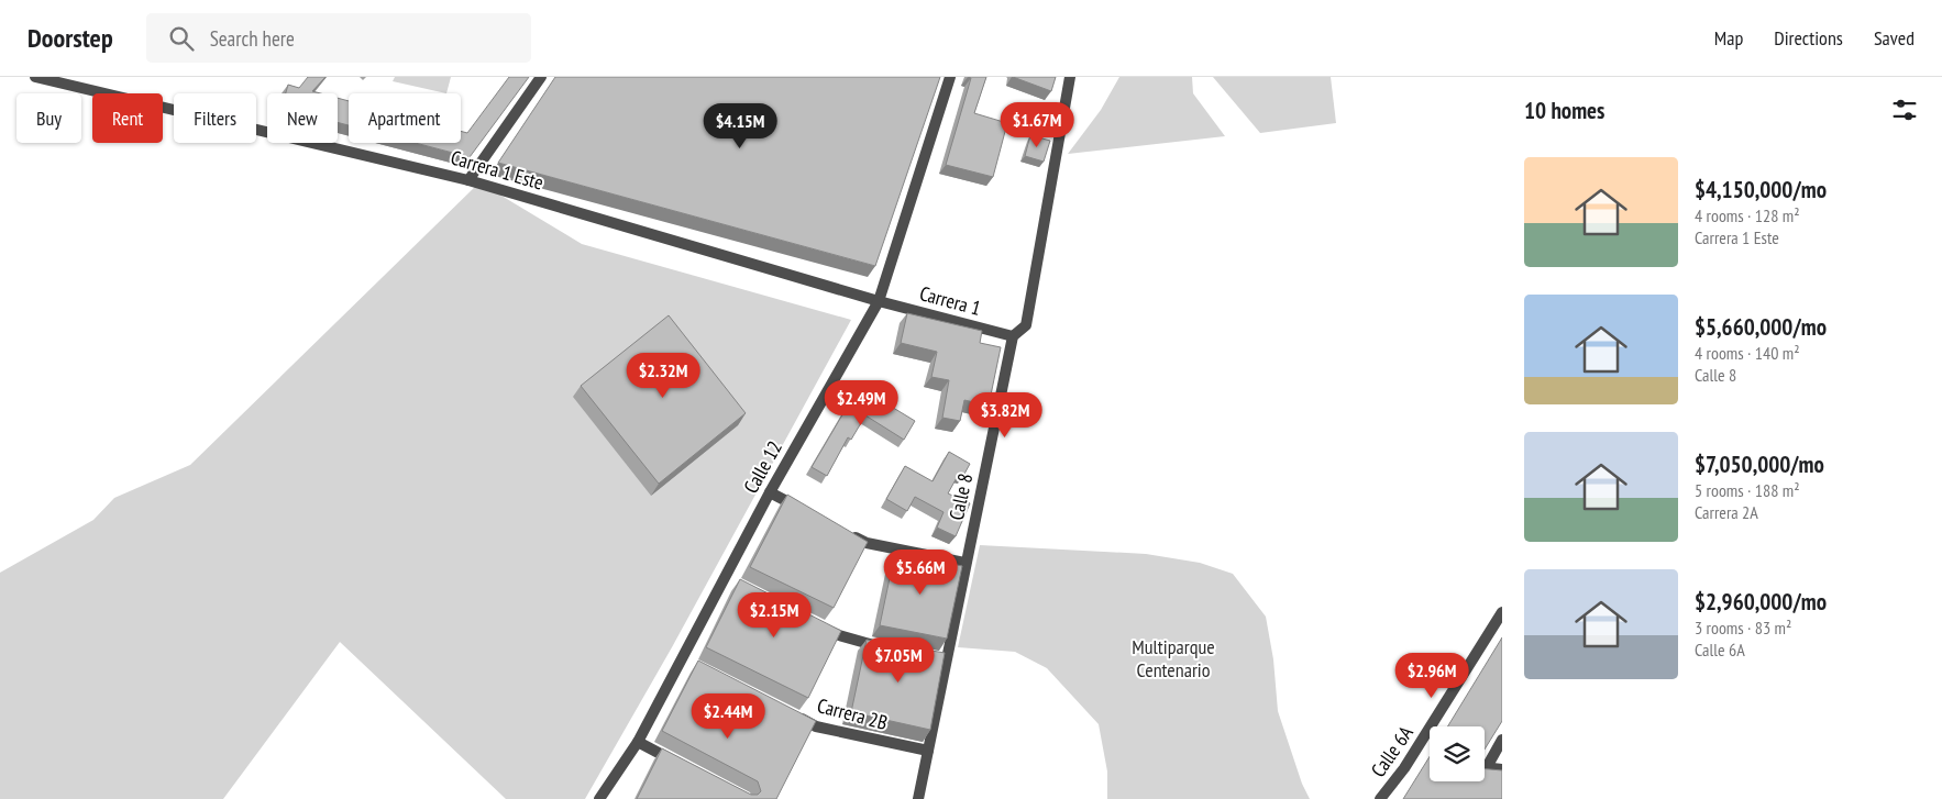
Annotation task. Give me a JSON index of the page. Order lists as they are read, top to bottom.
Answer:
{
  "streets": {
    "street": [
      "Carrera 1 Este",
      "Carrera 1",
      "Calle 12",
      "Calle 8",
      "Carrera 2B",
      "Calle 6A"
    ]
  },
  "crossings": [
    ["Carrera 1 Este", "Carrera 1"],
    ["Carrera 1 Este", "Calle 12"],
    ["Carrera 1", "Calle 12"],
    ["Carrera 1", "Calle 8"],
    ["Calle 8", "Carrera 2B"]
  ],
  "parks": ["Multiparque Centenario"],
  "page": {
    "header": "Doorstep",
    "search": "Search here",
    "nav": ["Map", "Directions", "Saved"],
    "heading": "10 homes",
    "chip": [
      "Buy",
      "Rent",
      "Filters",
      "New",
      "Apartment"
    ],
    "price": [
      "$1.67M",
      "$4.15M",
      "$2.32M",
      "$2.49M",
      "$3.82M",
      "$5.66M",
      "$2.15M",
      "$7.05M",
      "$2.96M",
      "$2.44M"
    ],
    "list": [
      {
        "name": "$4,150,000/mo",
        "note": "4 rooms · 128 m² · Carrera 1 Este"
      },
      {
        "name": "$5,660,000/mo",
        "note": "4 rooms · 140 m² · Calle 8"
      },
      {
        "name": "$7,050,000/mo",
        "note": "5 rooms · 188 m² · Carrera 2A"
      },
      {
        "name": "$2,960,000/mo",
        "note": "3 rooms · 83 m² · Calle 6A"
      }
    ]
  }
}
